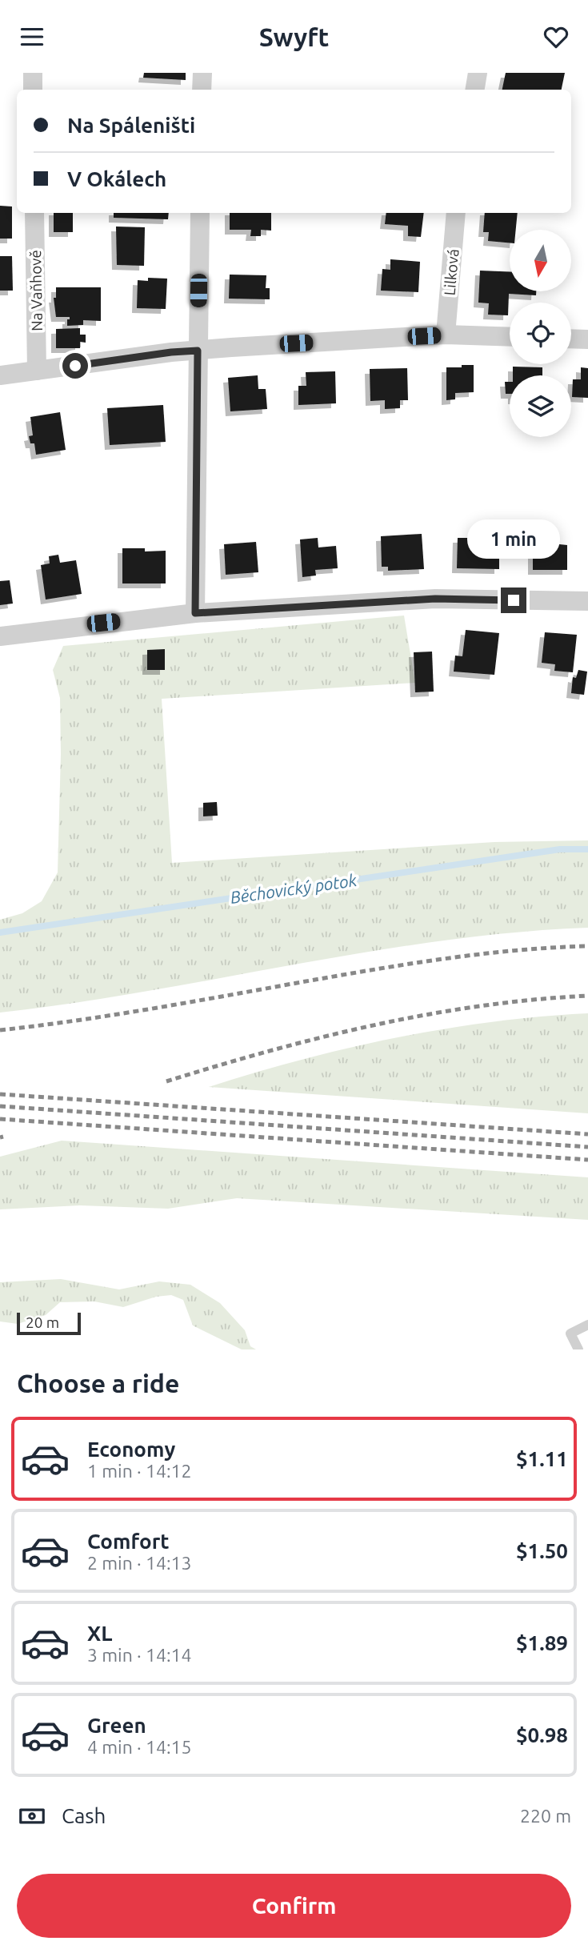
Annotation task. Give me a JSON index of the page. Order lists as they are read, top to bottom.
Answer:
{
  "streets": {
    "street": ["Lilková", "Na Vaňhově"]
  },
  "water": ["Běchovický potok"],
  "scale_bar": "20 m",
  "north": "bottom",
  "page": {
    "header": "Swyft",
    "banner": ["Na Spáleništi", "V Okálech"],
    "bubble": "1 min",
    "scale": "20 m",
    "heading": "Choose a ride",
    "list": [
      {
        "name": "Economy",
        "note": "1 min · 14:12",
        "value": "$1.11"
      },
      {
        "name": "Comfort",
        "note": "2 min · 14:13",
        "value": "$1.50"
      },
      {
        "name": "XL",
        "note": "3 min · 14:14",
        "value": "$1.89"
      },
      {
        "name": "Green",
        "note": "4 min · 14:15",
        "value": "$0.98"
      }
    ],
    "pay": ["Cash", "220 m"],
    "buttons": "Confirm"
  }
}
